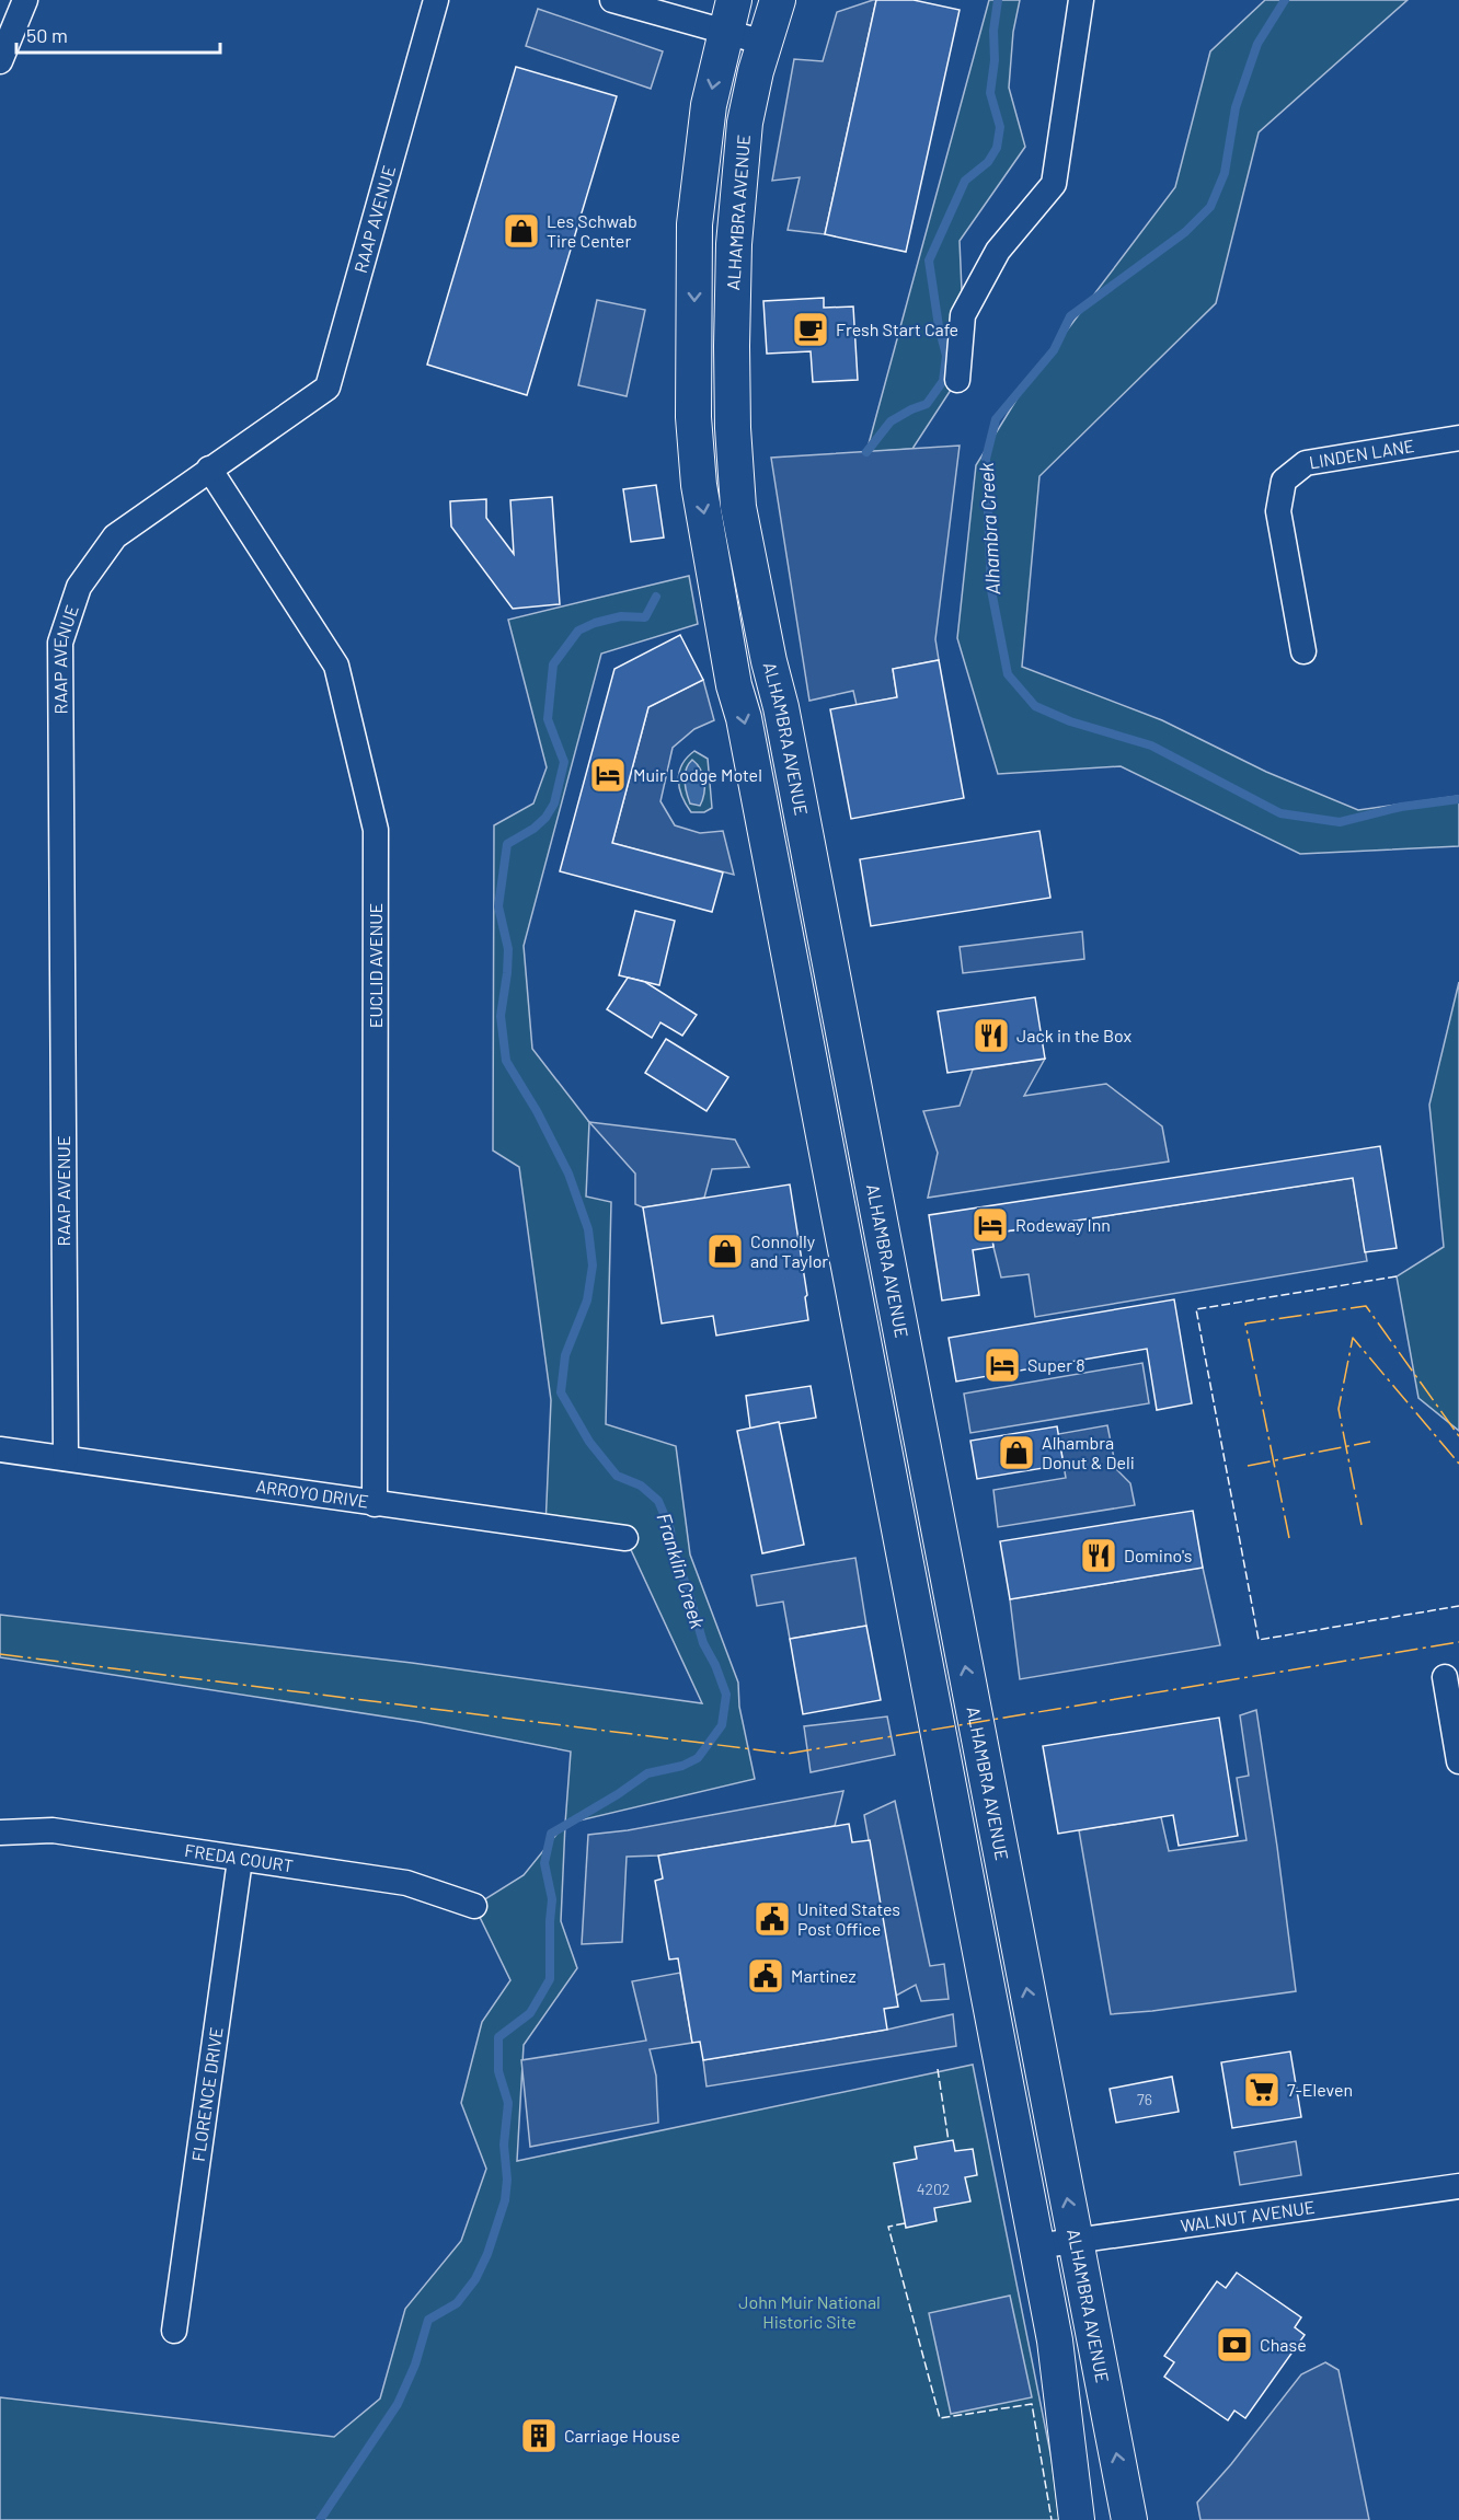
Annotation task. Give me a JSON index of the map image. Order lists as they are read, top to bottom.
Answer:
{
  "streets": {
    "main road": ["ALHAMBRA AVENUE"],
    "street": [
      "RAAP AVENUE",
      "LINDEN LANE",
      "EUCLID AVENUE",
      "ARROYO DRIVE",
      "FREDA COURT",
      "FLORENCE DRIVE",
      "WALNUT AVENUE"
    ]
  },
  "crossings": [
    ["ALHAMBRA AVENUE", "WALNUT AVENUE"],
    ["RAAP AVENUE", "EUCLID AVENUE"],
    ["RAAP AVENUE", "ARROYO DRIVE"],
    ["EUCLID AVENUE", "ARROYO DRIVE"],
    ["FREDA COURT", "FLORENCE DRIVE"]
  ],
  "water": ["Alhambra Creek", "Franklin Creek"],
  "parks": ["John Muir National Historic Site"],
  "places": {
    "shop": ["Les Schwab Tire Center", "Connolly and Taylor", "Alhambra Donut & Deli"],
    "cafe": ["Fresh Start Cafe"],
    "hotel": ["Muir Lodge Motel", "Rodeway Inn", "Super 8"],
    "restaurant": ["Jack in the Box", "Domino's"],
    "public building": ["United States Post Office", "Martinez"],
    "supermarket": ["7-Eleven"],
    "bank": ["Chase"],
    "building": ["Carriage House"]
  },
  "house_numbers": ["76", "4202"],
  "scale_bar": "50 m"
}
